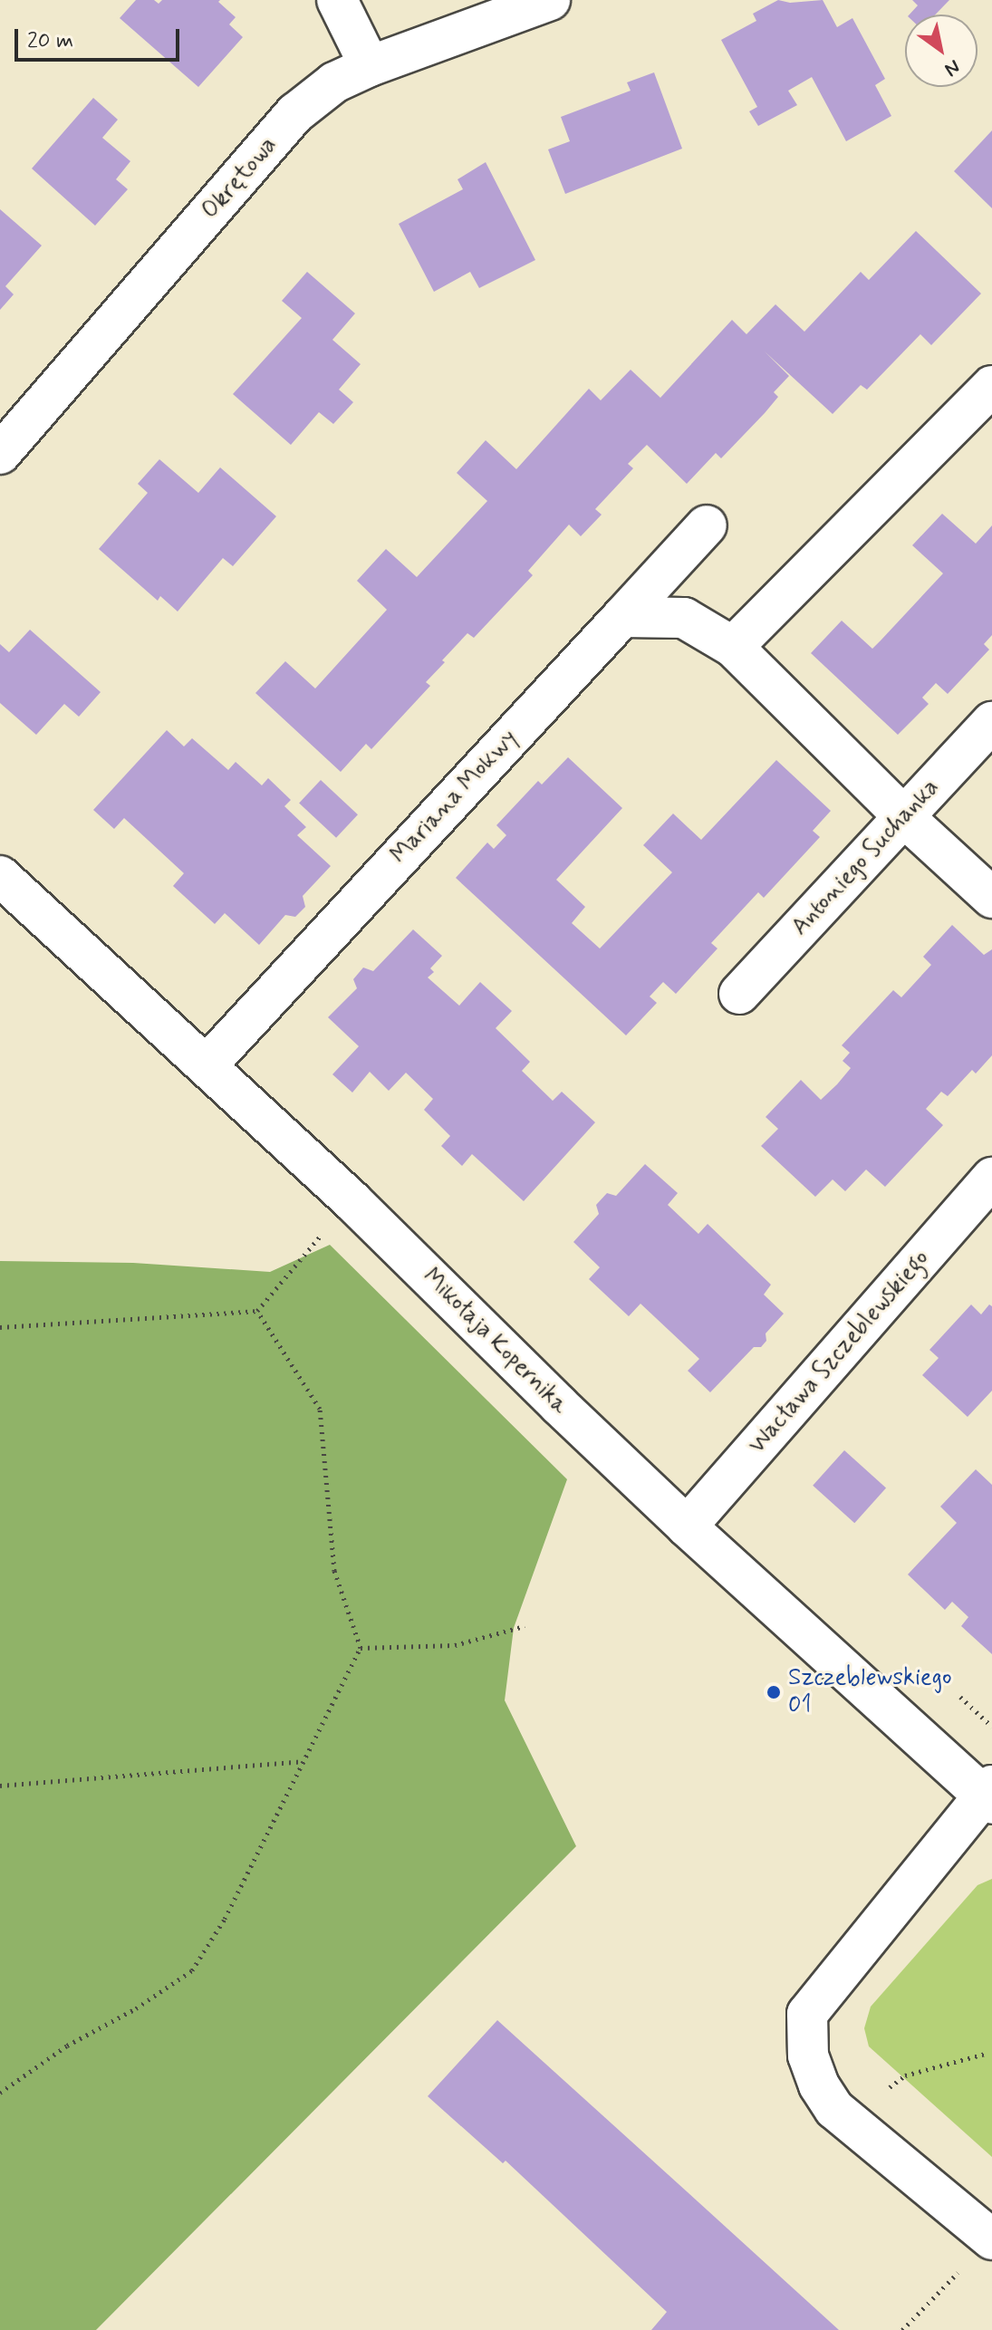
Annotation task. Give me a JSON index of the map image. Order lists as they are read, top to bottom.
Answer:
{
  "streets": {
    "street": [
      "Okrętowa",
      "Mariana Mokwy",
      "Antoniego Suchanka",
      "Mikołaja Kopernika",
      "Wacława Szczeblewskiego"
    ]
  },
  "crossings": [
    ["Mariana Mokwy", "Mikołaja Kopernika"],
    ["Mikołaja Kopernika", "Wacława Szczeblewskiego"]
  ],
  "places": ["Szczeblewskiego 01"],
  "scale_bar": "20 m",
  "north": "bottom right"
}
